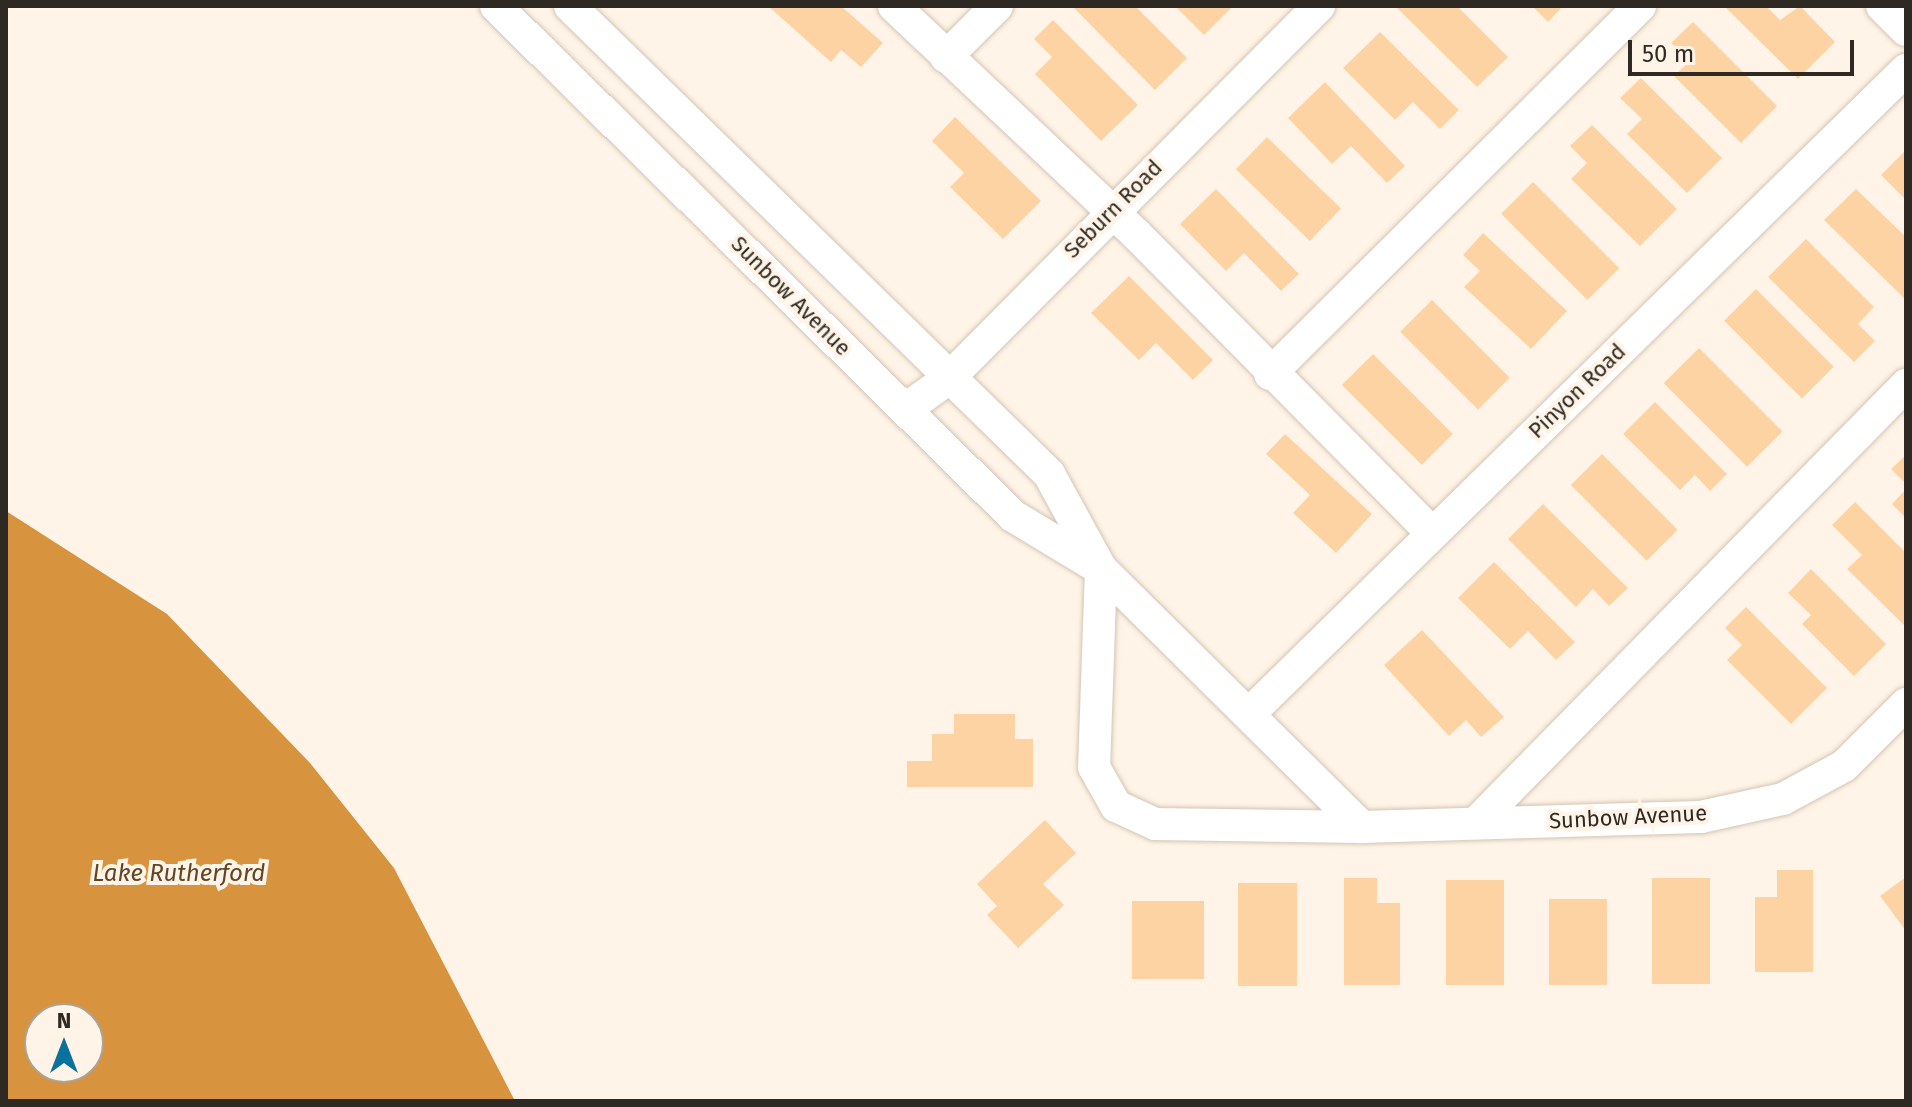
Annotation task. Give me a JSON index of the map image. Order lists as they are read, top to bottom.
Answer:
{
  "streets": {
    "street": ["Seburn Road", "Sunbow Avenue", "Pinyon Road"]
  },
  "crossings": [
    ["Seburn Road", "Sunbow Avenue"],
    ["Sunbow Avenue", "Pinyon Road"]
  ],
  "water": ["Lake Rutherford"],
  "scale_bar": "50 m",
  "north": "top"
}
